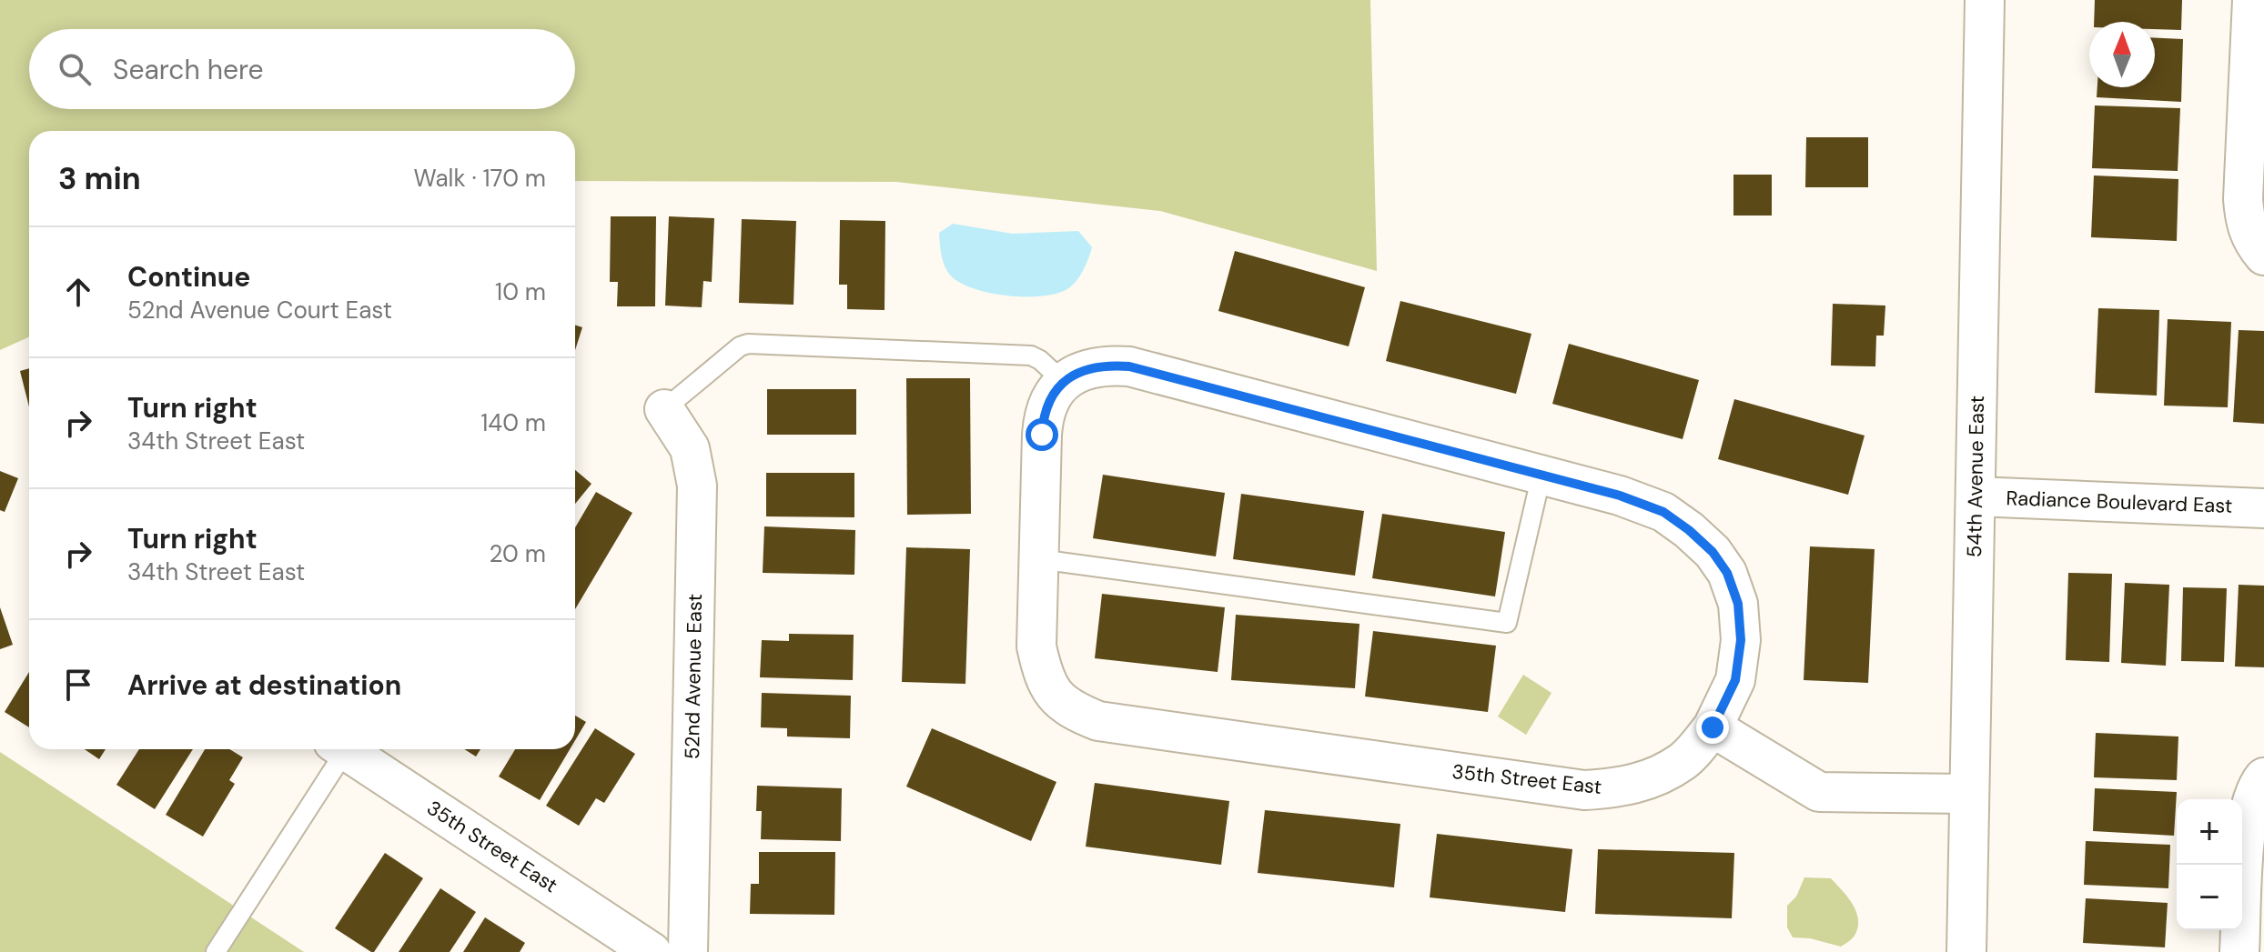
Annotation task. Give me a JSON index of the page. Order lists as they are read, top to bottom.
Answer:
{
  "streets": {
    "street": [
      "54th Avenue East",
      "Radiance Boulevard East",
      "52nd Avenue East",
      "35th Street East"
    ]
  },
  "crossings": [
    ["54th Avenue East", "Radiance Boulevard East"]
  ],
  "north": "top",
  "page": {
    "search": "Search here",
    "heading": ["3 min", "Walk · 170 m"],
    "list": [
      ["Continue", "52nd Avenue Court East", "10 m"],
      ["Turn right", "34th Street East", "140 m"],
      ["Turn right", "34th Street East", "20 m"],
      "Arrive at destination"
    ],
    "map_buttons": ["+", "−"]
  }
}
